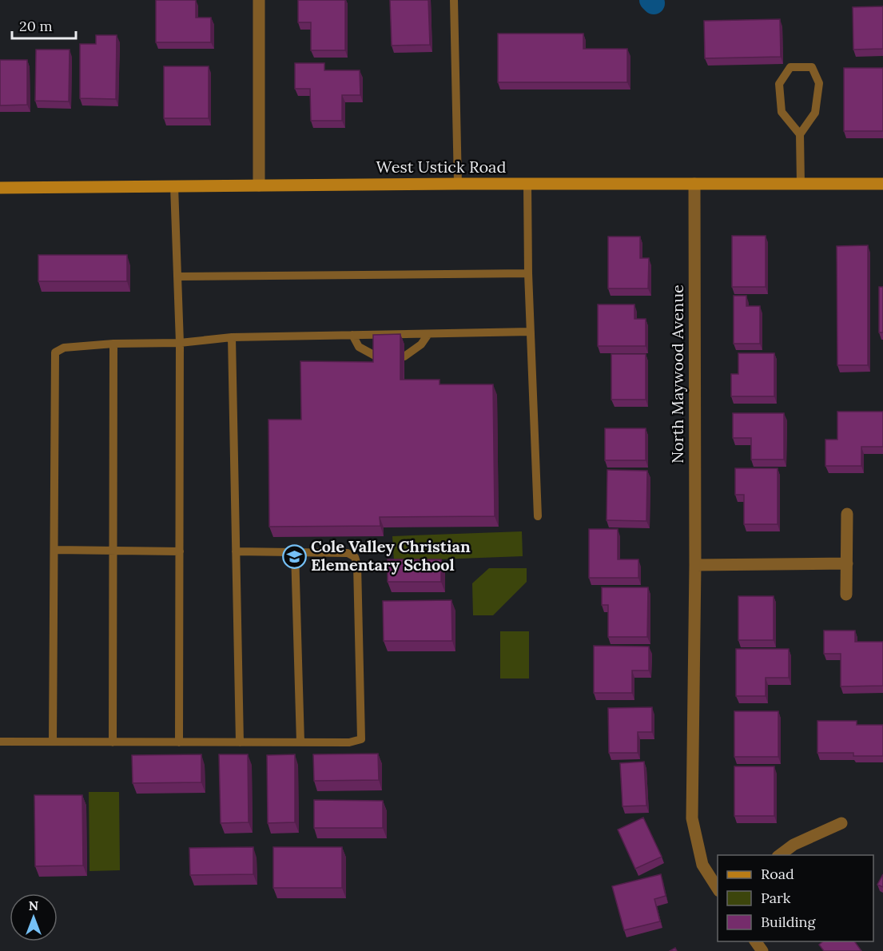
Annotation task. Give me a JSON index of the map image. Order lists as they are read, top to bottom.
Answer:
{
  "streets": {
    "main road": ["West Ustick Road"],
    "street": ["North Maywood Avenue"]
  },
  "crossings": [
    ["West Ustick Road", "North Maywood Avenue"]
  ],
  "places": {
    "school or university": ["Cole Valley Christian Elementary School"]
  },
  "legend": ["Road", "Park", "Building"],
  "scale_bar": "20 m",
  "north": "top"
}
